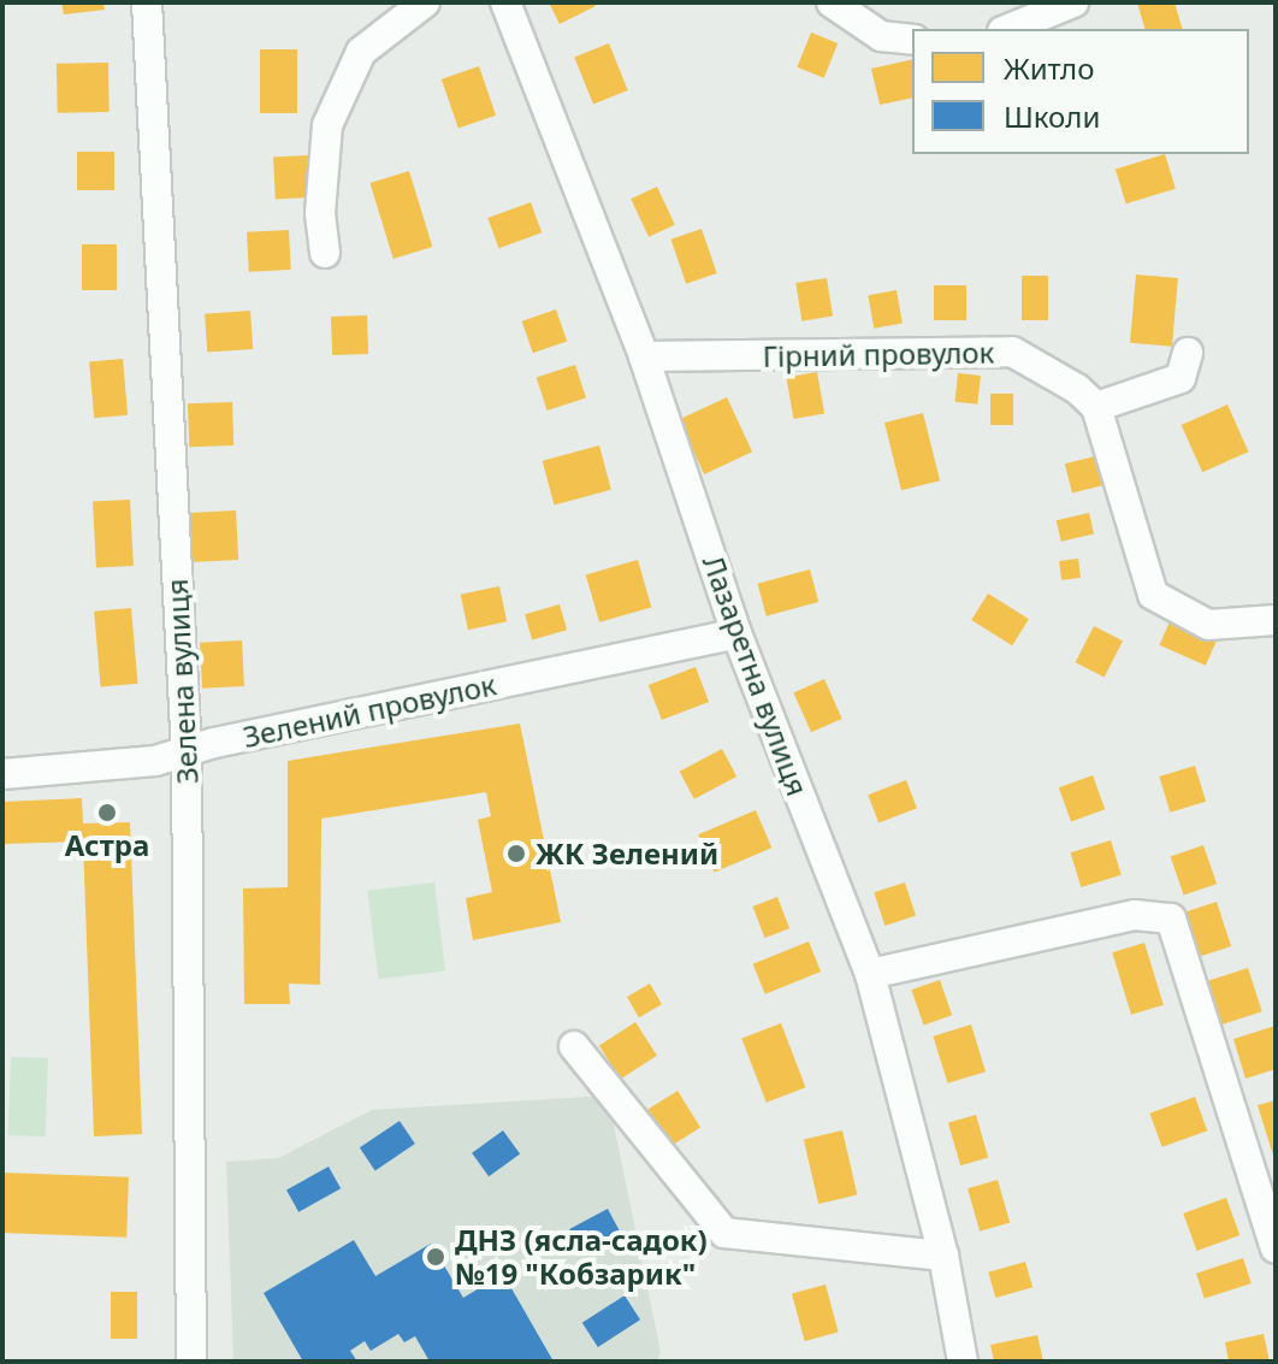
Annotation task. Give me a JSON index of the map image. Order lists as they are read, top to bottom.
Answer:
{
  "streets": {
    "street": [
      "Гірний провулок",
      "Лазаретна вулиця",
      "Зелена вулиця",
      "Зелений провулок"
    ]
  },
  "crossings": [
    ["Гірний провулок", "Лазаретна вулиця"],
    ["Лазаретна вулиця", "Зелений провулок"],
    ["Зелена вулиця", "Зелений провулок"]
  ],
  "places": ["Астра", "ЖК Зелений", "ДНЗ (ясла-садок) №19 \"Кобзарик\""],
  "legend": ["Житло", "Школи"]
}
